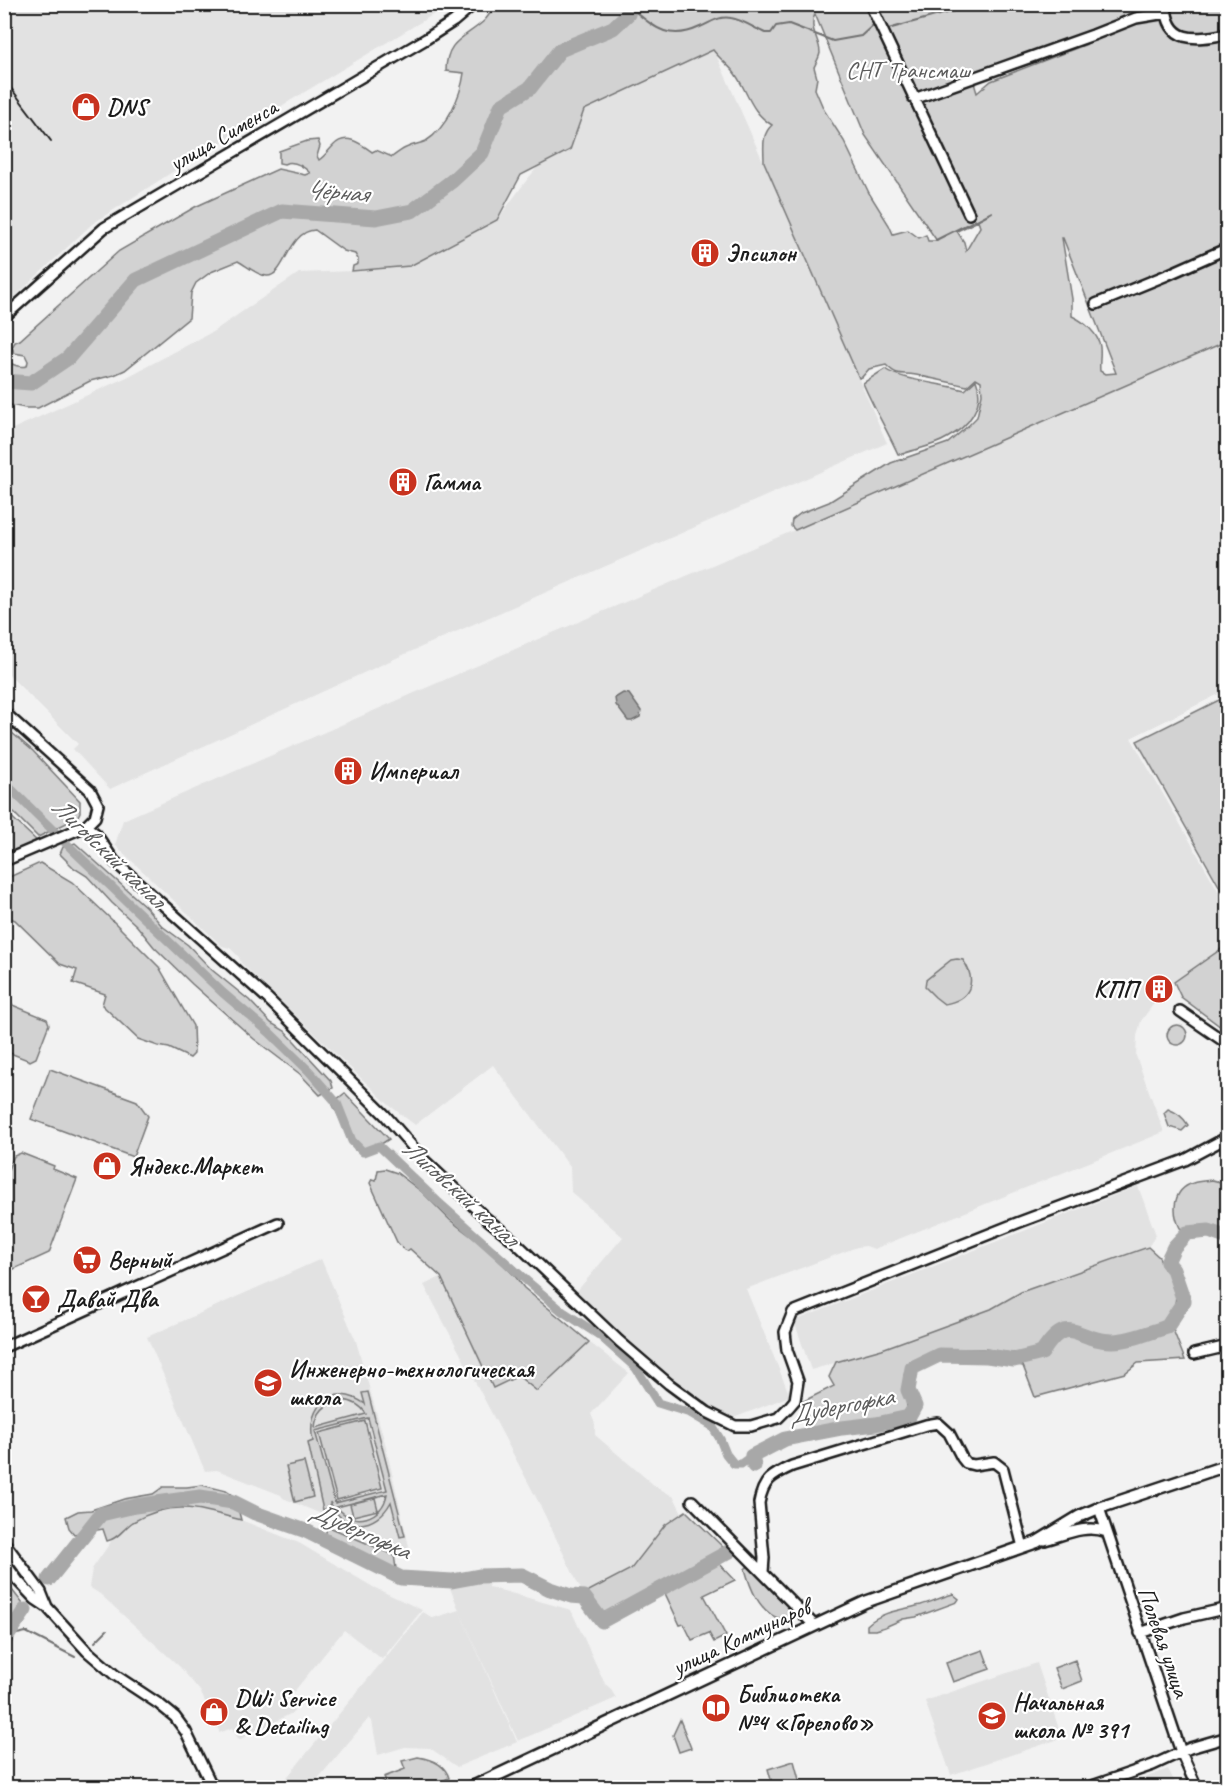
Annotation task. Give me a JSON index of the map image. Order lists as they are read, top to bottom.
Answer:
{
  "streets": {
    "street": ["улица Сименса", "улица Коммунаров", "Полевая улица"]
  },
  "crossings": [
    ["улица Коммунаров", "Полевая улица"]
  ],
  "water": ["Чёрная", "Лиговский канал", "Дудергофка"],
  "parks": ["СНТ Трансмаш"],
  "places": {
    "shop": ["DNS", "Яндекс.Маркет", "DWi Service & Detailing"],
    "building": [
      "Эпсилон",
      "Гамма",
      "Империал",
      "КПП"
    ],
    "supermarket": ["Верный"],
    "bar": ["Давай Два"],
    "school or university": ["Инженерно-технологическая школа", "Начальная школа № 391"],
    "library": ["Библиотека №4 «Горелово»"]
  }
}
